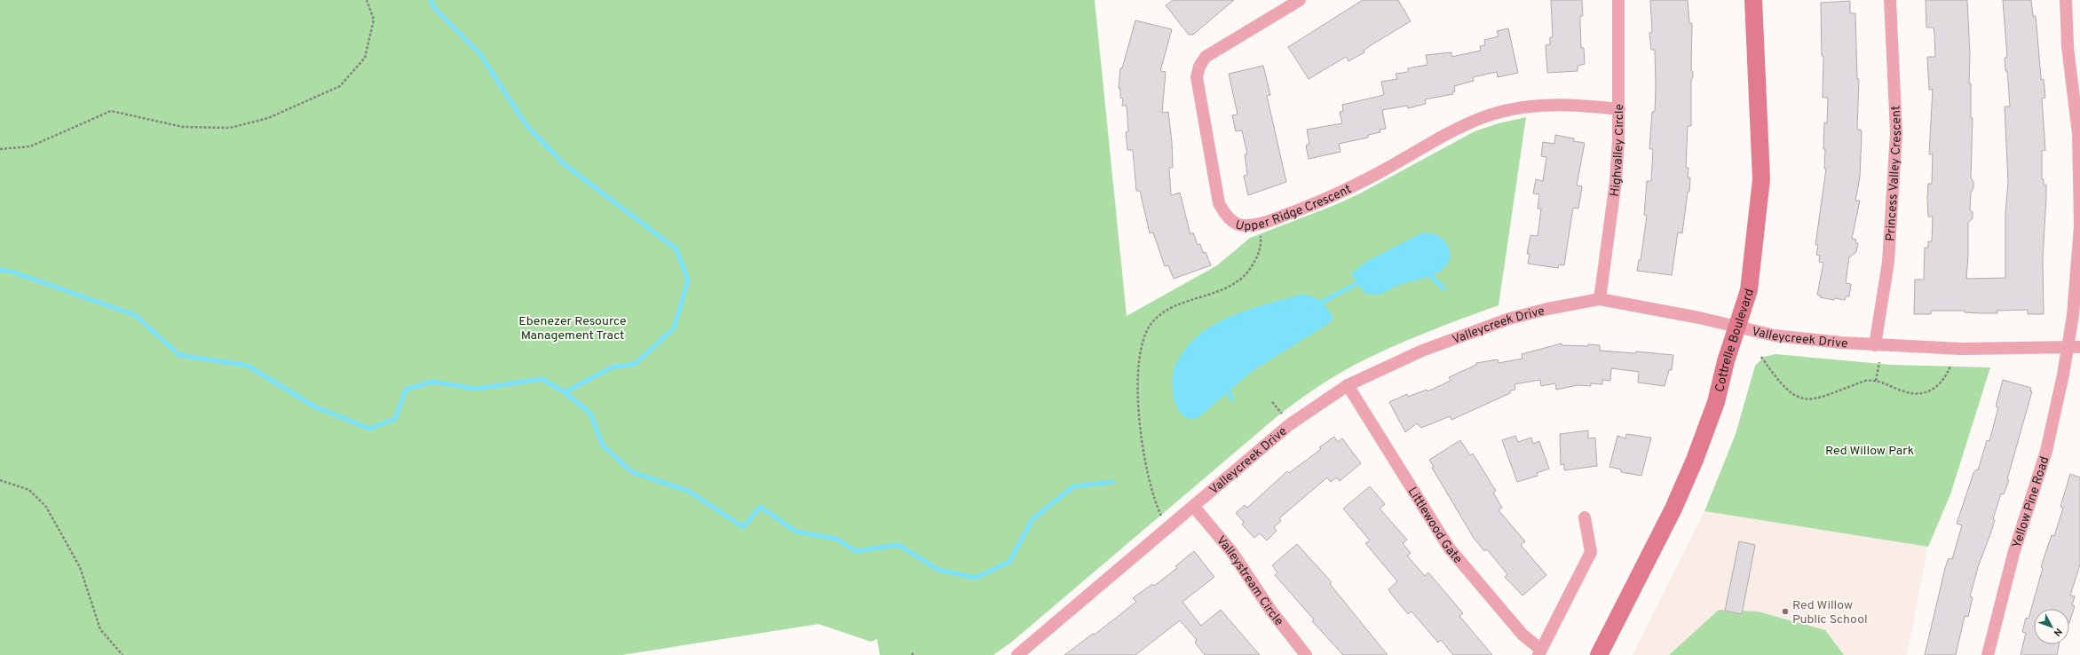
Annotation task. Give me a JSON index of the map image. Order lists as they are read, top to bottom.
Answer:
{
  "streets": {
    "main road": ["Cottrelle Boulevard"],
    "street": [
      "Highvalley Circle",
      "Princess Valley Crescent",
      "Upper Ridge Crescent",
      "Valleycreek Drive",
      "Yellow Pine Road",
      "Littlewood Gate",
      "Valleystream Circle"
    ]
  },
  "crossings": [
    ["Highvalley Circle", "Upper Ridge Crescent"],
    ["Highvalley Circle", "Valleycreek Drive"],
    ["Princess Valley Crescent", "Valleycreek Drive"],
    ["Valleycreek Drive", "Cottrelle Boulevard"],
    ["Valleycreek Drive", "Yellow Pine Road"],
    ["Valleycreek Drive", "Littlewood Gate"],
    ["Valleycreek Drive", "Valleystream Circle"]
  ],
  "parks": ["Ebenezer Resource Management Tract", "Red Willow Park"],
  "places": ["Red Willow Public School"],
  "north": "bottom right"
}
